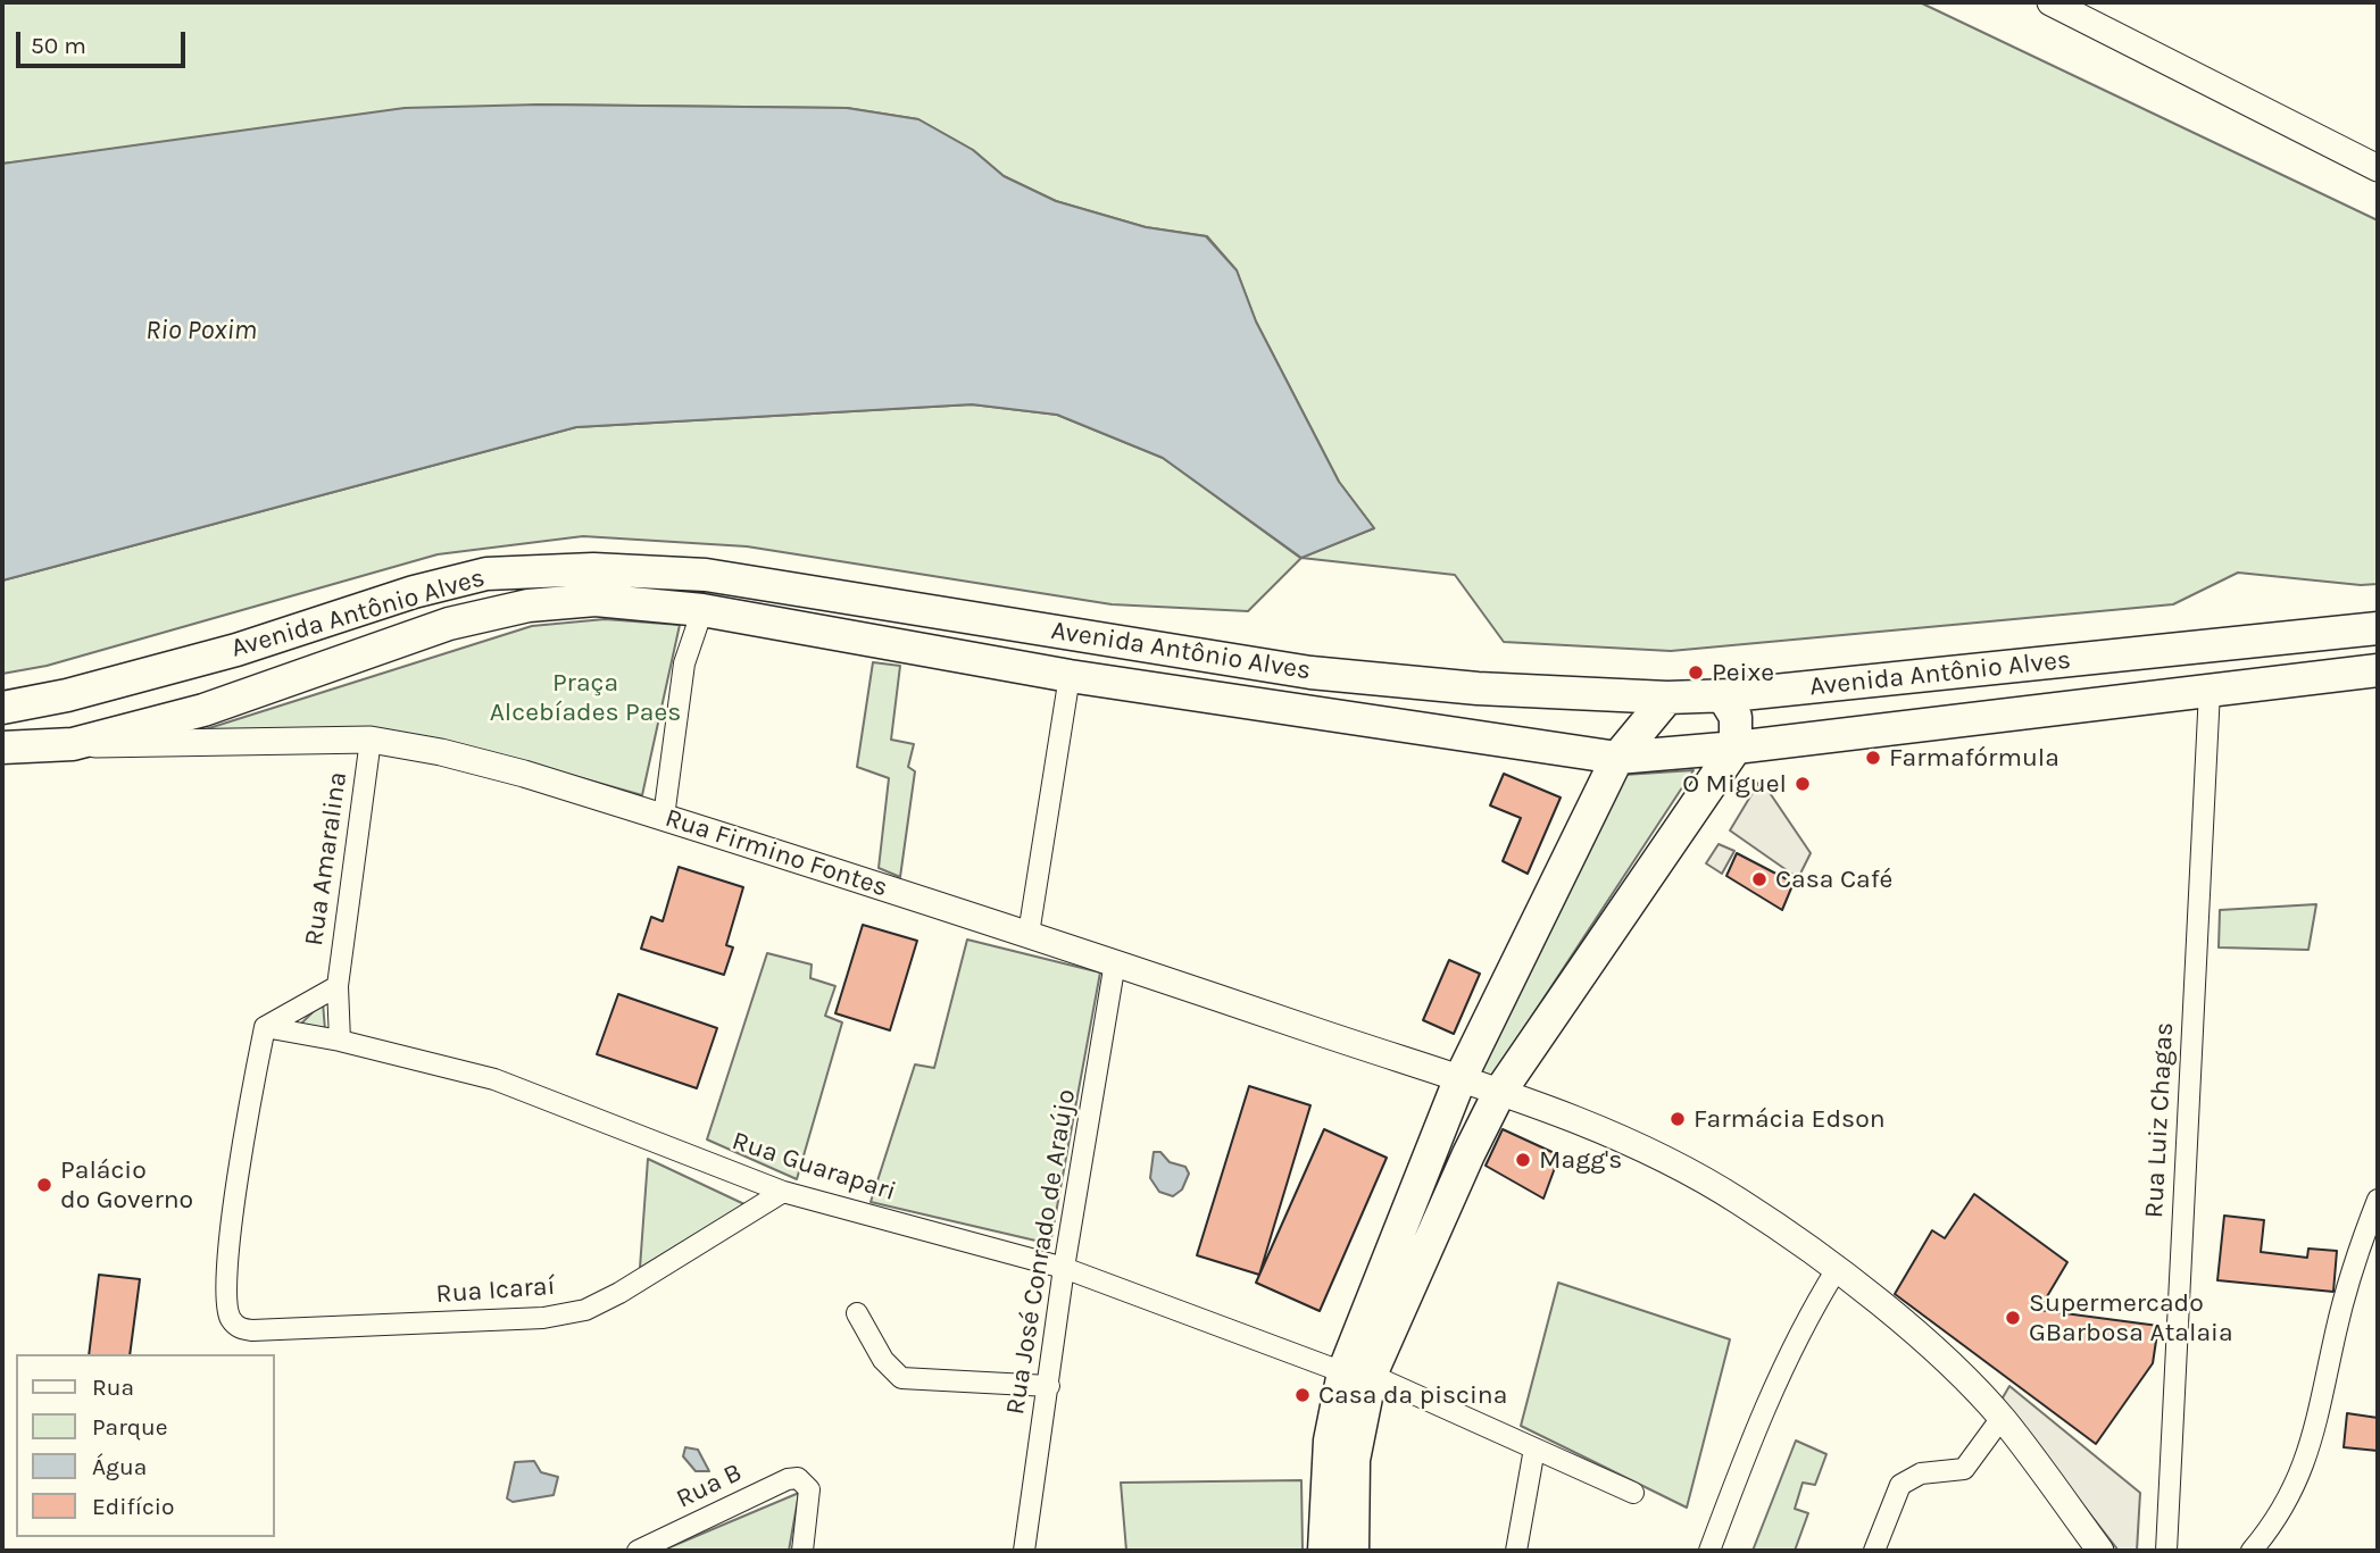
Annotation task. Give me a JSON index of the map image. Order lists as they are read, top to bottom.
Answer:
{
  "streets": {
    "main road": ["Avenida Antônio Alves"],
    "street": [
      "Rua Firmino Fontes",
      "Rua Amaralina",
      "Rua Luiz Chagas",
      "Rua Guarapari",
      "Rua José Conrado de Araújo",
      "Rua Icaraí",
      "Rua B"
    ]
  },
  "crossings": [
    ["Avenida Antônio Alves", "Rua Firmino Fontes"],
    ["Avenida Antônio Alves", "Rua Luiz Chagas"],
    ["Rua Firmino Fontes", "Rua Amaralina"],
    ["Rua Firmino Fontes", "Rua José Conrado de Araújo"],
    ["Rua Amaralina", "Rua Guarapari"],
    ["Rua Amaralina", "Rua Icaraí"],
    ["Rua Guarapari", "Rua José Conrado de Araújo"],
    ["Rua Guarapari", "Rua Icaraí"]
  ],
  "water": ["Rio Poxim"],
  "parks": ["Praça Alcebíades Paes"],
  "places": [
    "Peixe",
    "Farmafórmula",
    "O Miguel",
    "Casa Café",
    "Farmácia Edson",
    "Magg's",
    "Palácio do Governo",
    "Supermercado GBarbosa Atalaia",
    "Casa da piscina"
  ],
  "legend": [
    "Rua",
    "Parque",
    "Água",
    "Edifício"
  ],
  "scale_bar": "50 m"
}
